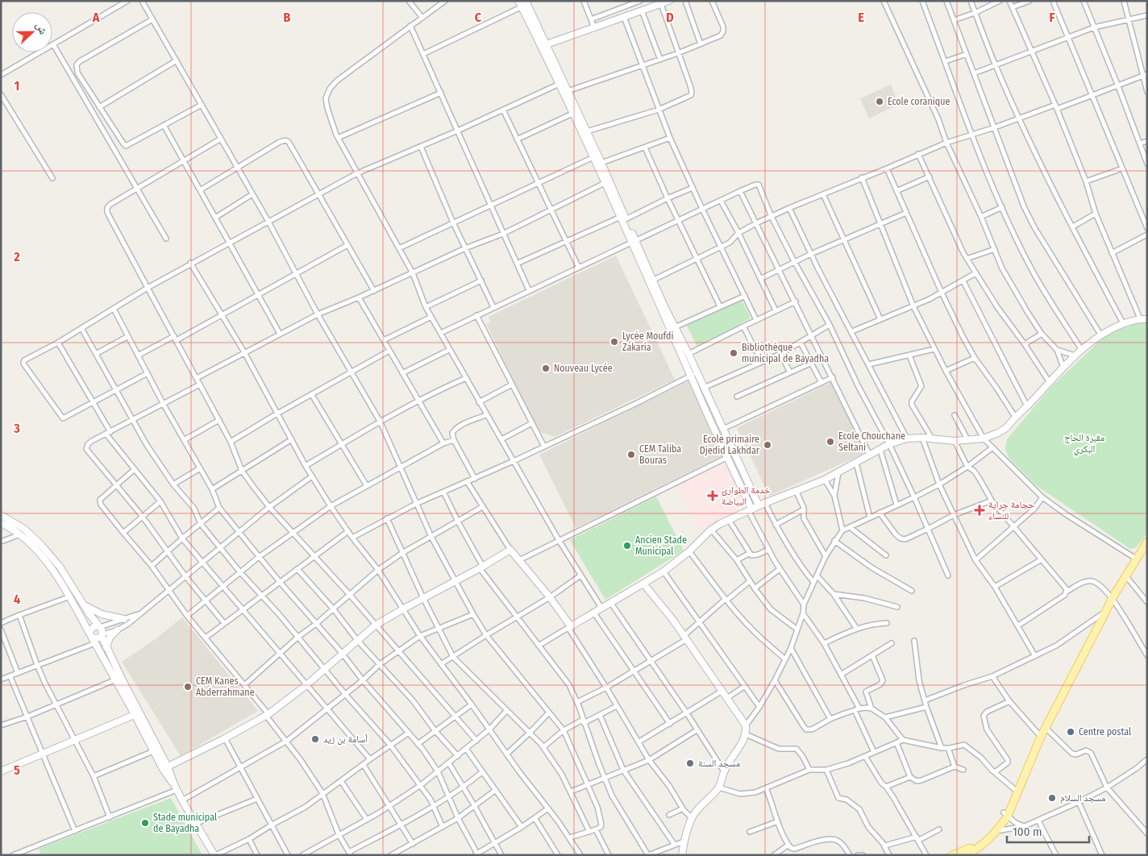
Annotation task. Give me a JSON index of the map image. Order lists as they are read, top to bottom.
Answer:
{
  "parks": ["مقبرة الحاج البكري"],
  "places": {
    "other": [
      "Ecole coranique",
      "Lycée Moufdi Zakaria",
      "Bibliothèque municipal de Bayadha",
      "Nouveau Lycée",
      "Ecole Chouchane Seltani",
      "Ecole primaire Djedid Lakhdar",
      "CEM Taliba Bouras",
      "Ancien Stade Municipal",
      "CEM Kanes Abderrahmane",
      "Centre postal",
      "أسامة بن زيد",
      "مسجد السنة",
      "مسجد السلام",
      "Stade municipal de Bayadha"
    ],
    "health": ["خدمة الطوارئ البياضة", "حجامة جراية للنساء"]
  },
  "scale_bar": "100 m",
  "north": "right",
  "grid": {
    "columns": [
      "A",
      "B",
      "C",
      "D",
      "E",
      "F"
    ],
    "rows": [
      "1",
      "2",
      "3",
      "4",
      "5"
    ]
  }
}
